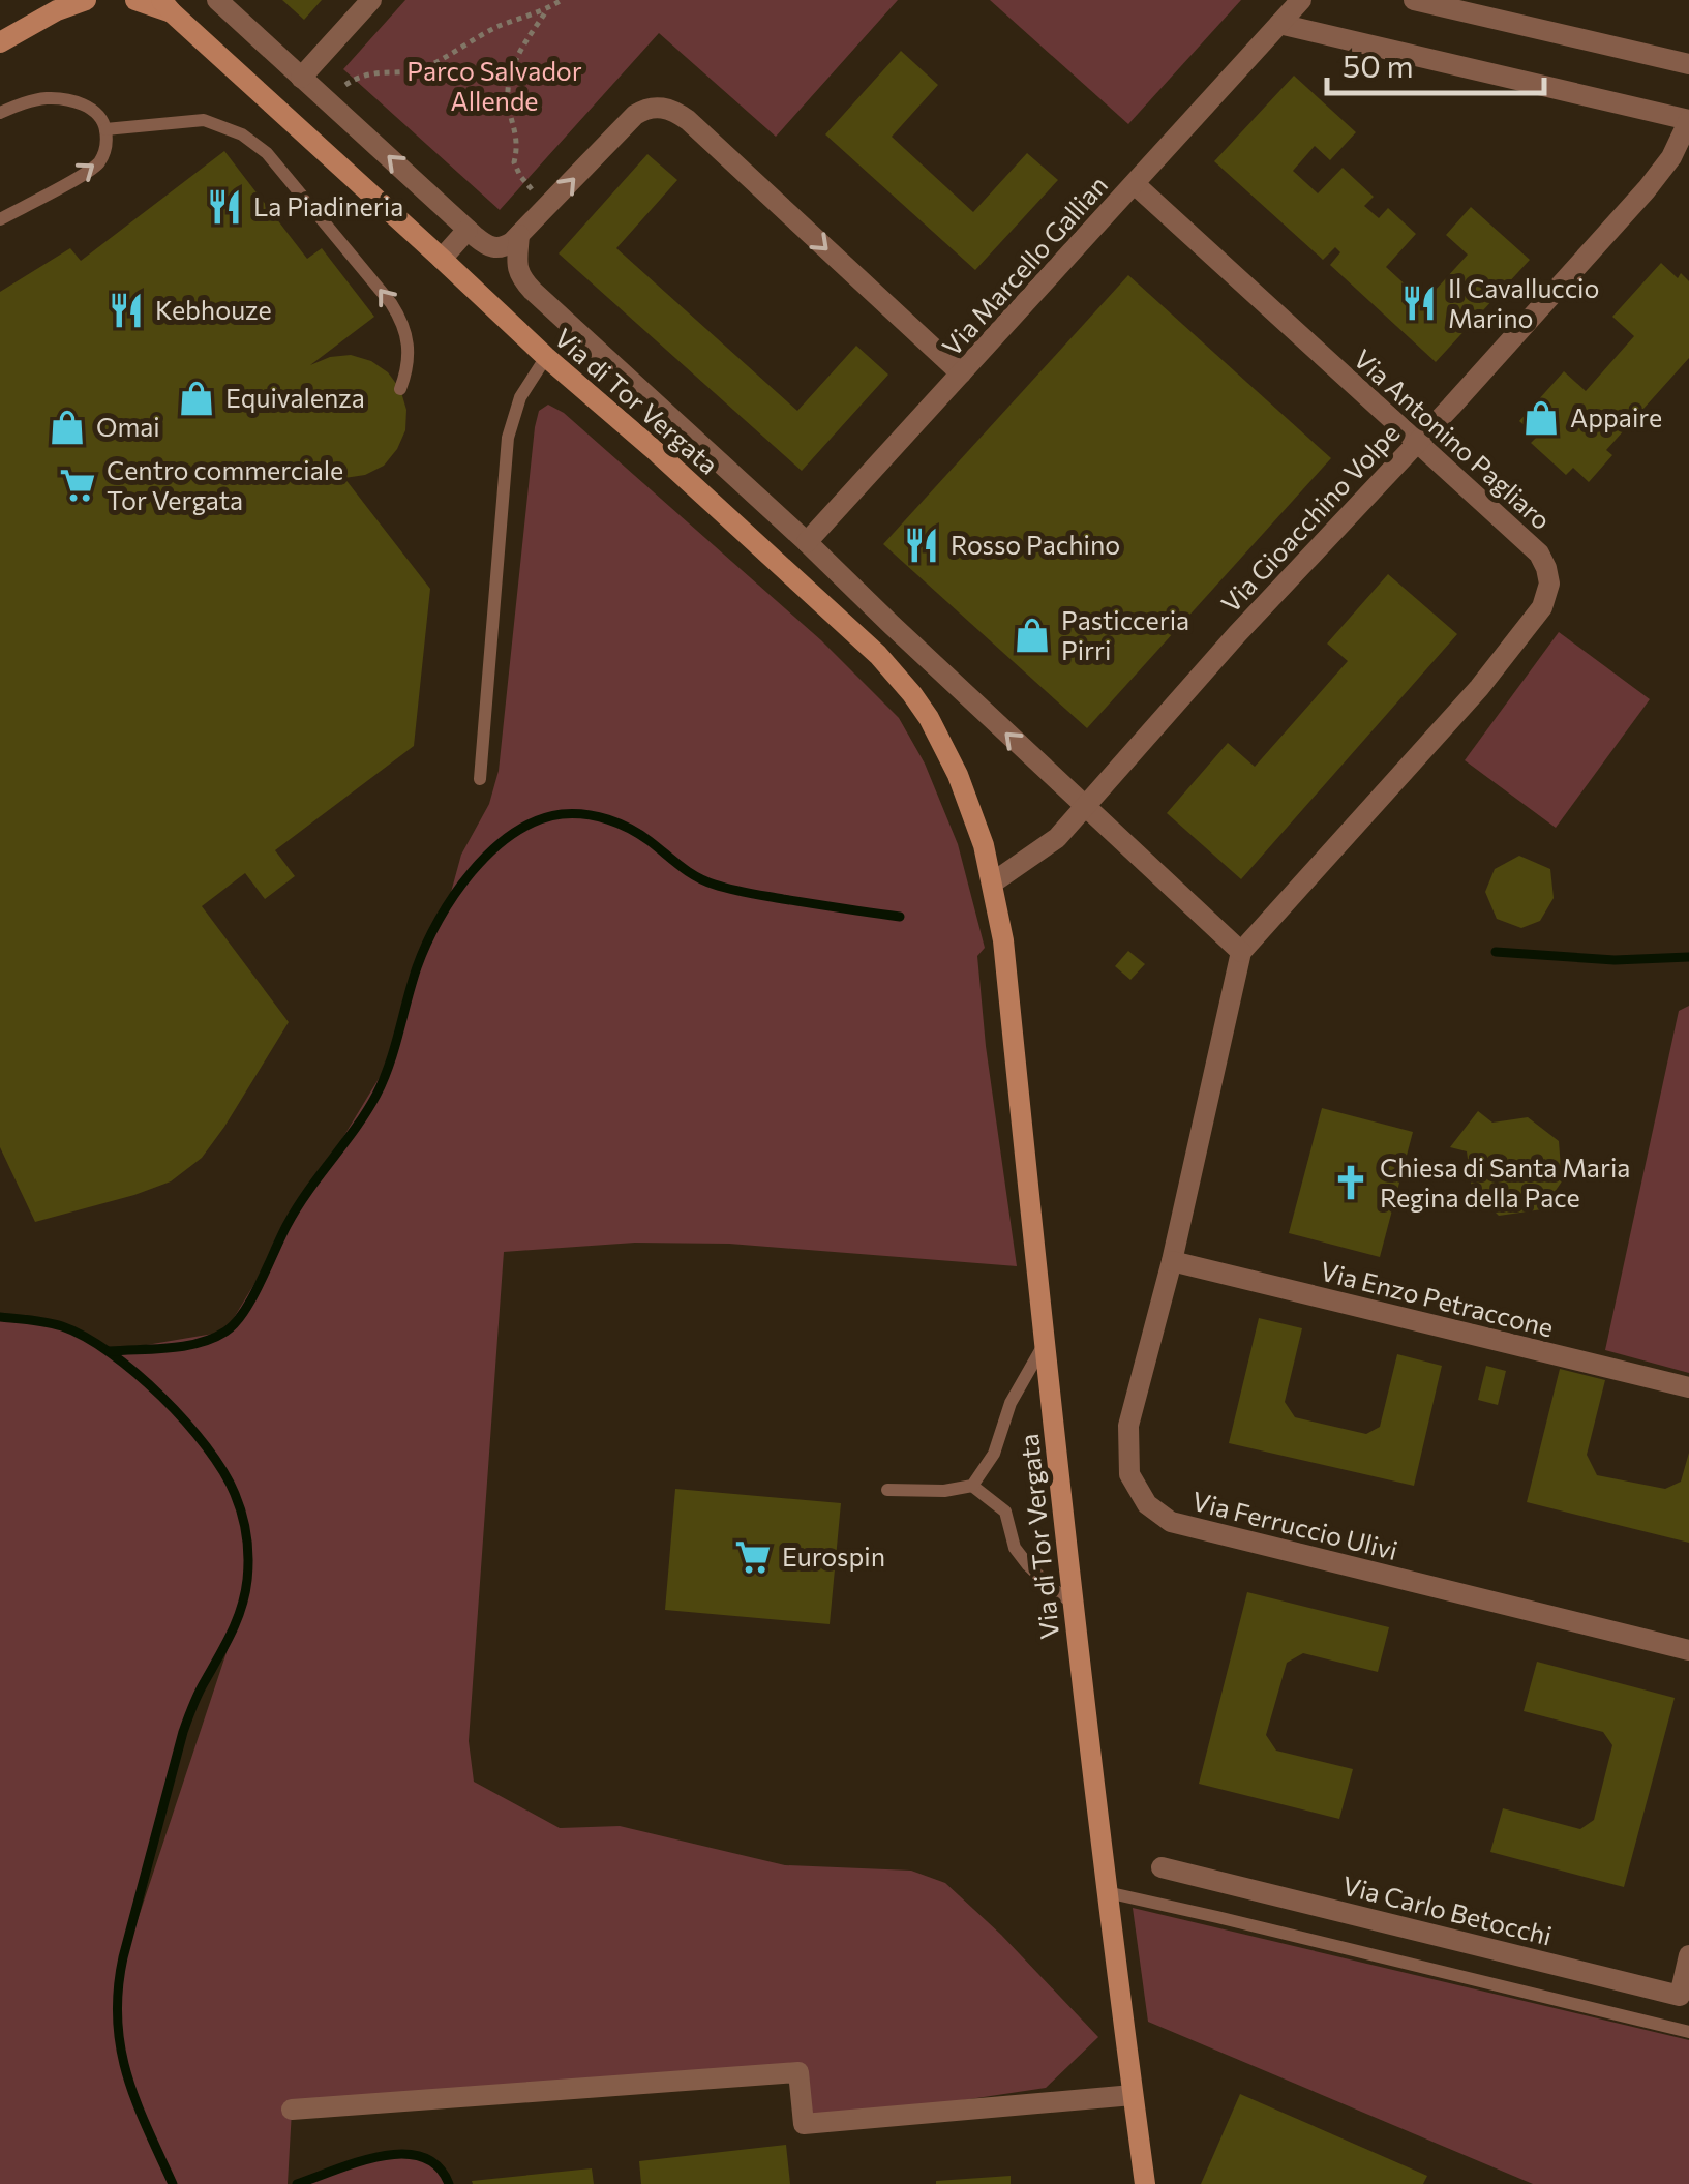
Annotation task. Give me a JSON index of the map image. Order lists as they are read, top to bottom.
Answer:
{
  "streets": {
    "main road": ["Via di Tor Vergata"],
    "street": [
      "Via Marcello Gallian",
      "Via Antonino Pagliaro",
      "Via Gioacchino Volpe",
      "Via Enzo Petraccone",
      "Via Ferruccio Ulivi",
      "Via Carlo Betocchi"
    ]
  },
  "crossings": [
    ["Via Marcello Gallian", "Via di Tor Vergata"],
    ["Via Marcello Gallian", "Via Antonino Pagliaro"],
    ["Via di Tor Vergata", "Via Antonino Pagliaro"],
    ["Via di Tor Vergata", "Via Gioacchino Volpe"],
    ["Via di Tor Vergata", "Via Ferruccio Ulivi"],
    ["Via Antonino Pagliaro", "Via Gioacchino Volpe"],
    ["Via Antonino Pagliaro", "Via Ferruccio Ulivi"],
    ["Via Enzo Petraccone", "Via Ferruccio Ulivi"]
  ],
  "parks": ["Parco Salvador Allende"],
  "places": {
    "restaurant": [
      "La Piadineria",
      "Il Cavalluccio Marino",
      "Kebhouze",
      "Rosso Pachino"
    ],
    "shop": [
      "Equivalenza",
      "Appaire",
      "Omai",
      "Pasticceria Pirri"
    ],
    "supermarket": ["Centro commerciale Tor Vergata", "Eurospin"],
    "church": ["Chiesa di Santa Maria Regina della Pace"]
  },
  "scale_bar": "50 m"
}
